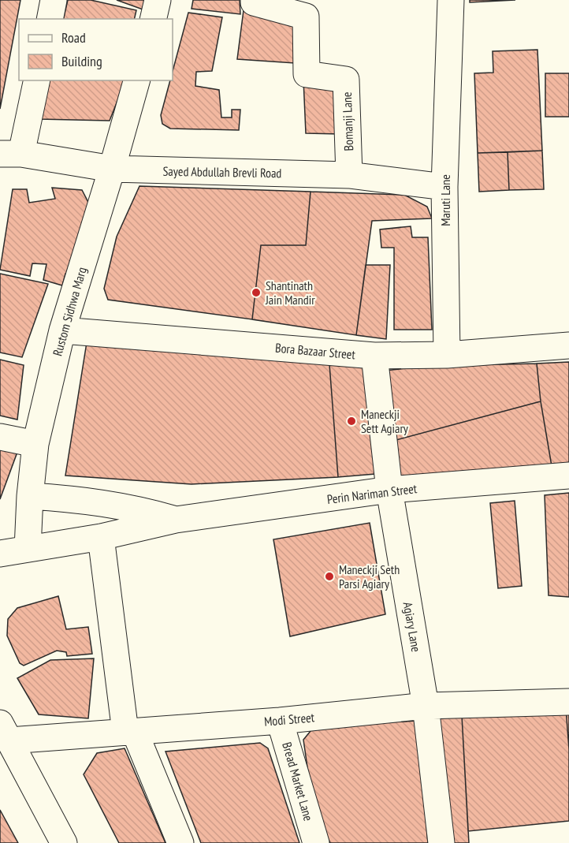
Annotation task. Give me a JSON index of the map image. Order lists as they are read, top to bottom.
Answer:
{
  "streets": {
    "street": [
      "Bomanji Lane",
      "Sayed Abdullah Brevli Road",
      "Maruti Lane",
      "Rustom Sidhwa Marg",
      "Bora Bazaar Street",
      "Perin Nariman Street",
      "Agiary Lane",
      "Modi Street",
      "Bread Market Lane"
    ]
  },
  "crossings": [
    ["Bomanji Lane", "Sayed Abdullah Brevli Road"],
    ["Sayed Abdullah Brevli Road", "Maruti Lane"],
    ["Sayed Abdullah Brevli Road", "Rustom Sidhwa Marg"],
    ["Maruti Lane", "Bora Bazaar Street"],
    ["Rustom Sidhwa Marg", "Bora Bazaar Street"],
    ["Rustom Sidhwa Marg", "Perin Nariman Street"],
    ["Bora Bazaar Street", "Agiary Lane"],
    ["Perin Nariman Street", "Agiary Lane"],
    ["Agiary Lane", "Modi Street"],
    ["Modi Street", "Bread Market Lane"]
  ],
  "places": ["Shantinath Jain Mandir", "Maneckji Sett Agiary", "Maneckji Seth Parsi Agiary"],
  "legend": ["Road", "Building"]
}
